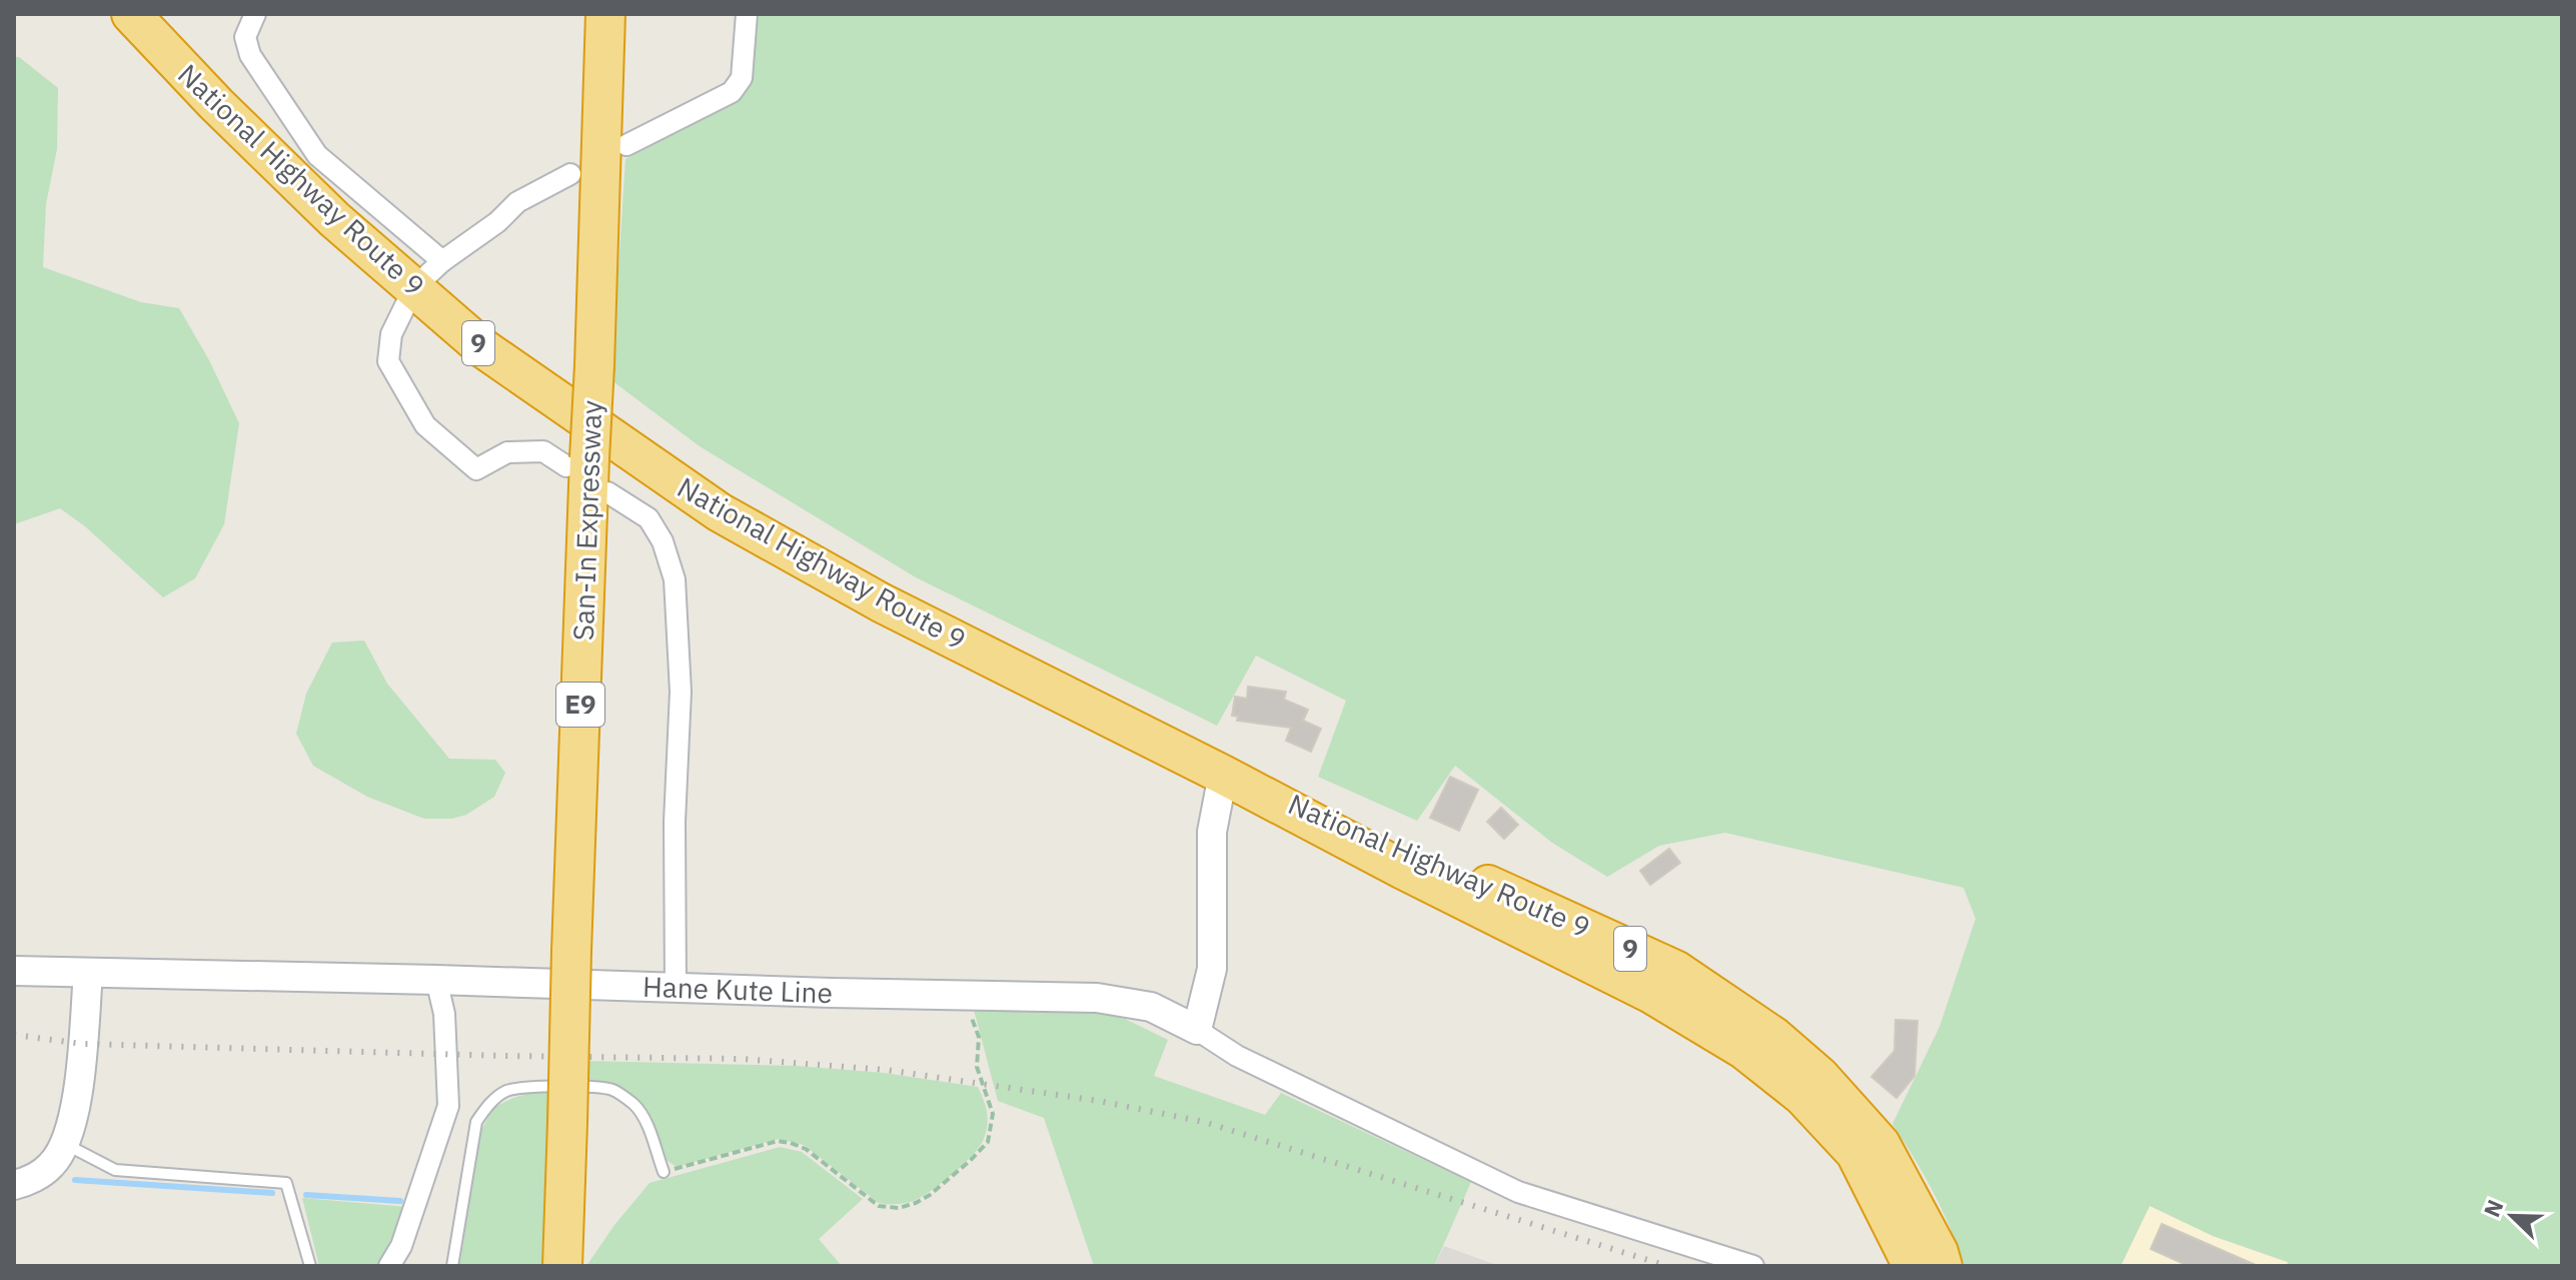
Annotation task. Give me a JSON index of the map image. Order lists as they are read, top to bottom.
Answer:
{
  "streets": {
    "highway": [
      "National Highway Route 9",
      "9",
      "San-In Expressway",
      "E9"
    ],
    "main road": ["Hane Kute Line"]
  },
  "north": "top left"
}
